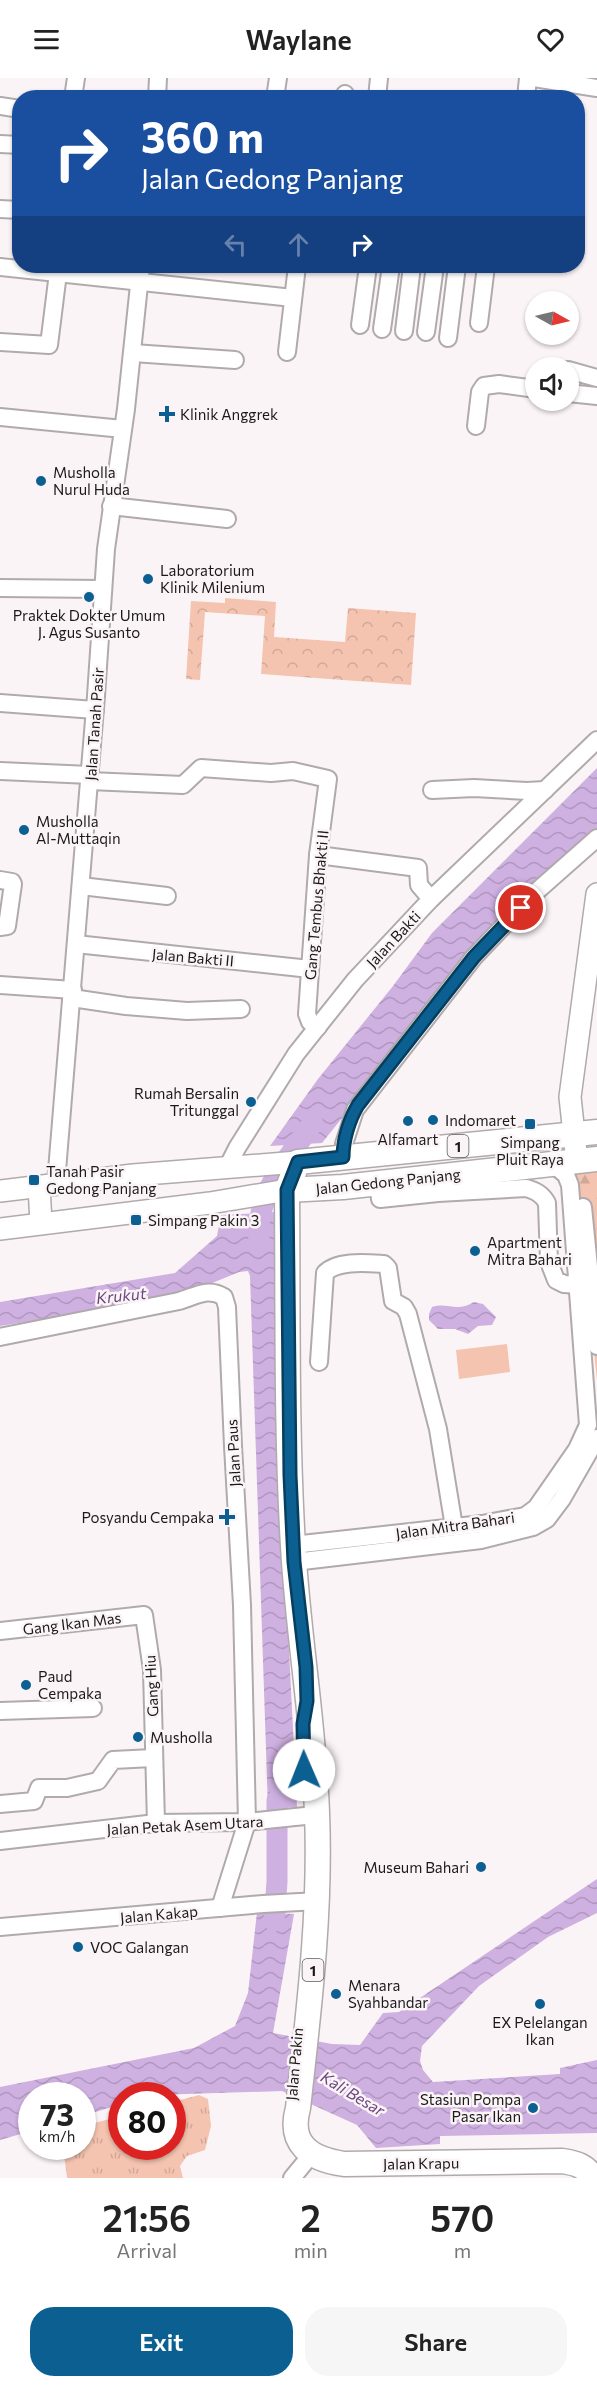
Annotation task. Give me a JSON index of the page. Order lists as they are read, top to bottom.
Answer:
{
  "streets": {
    "highway": [
      "1",
      "Jalan Gedong Panjang",
      "Jalan Pakin",
      "Jalan Krapu"
    ],
    "street": [
      "Jalan Tanah Pasir",
      "Gang Tembus Bhakti II",
      "Jalan Bakti",
      "Jalan Bakti II",
      "Jalan Paus",
      "Jalan Mitra Bahari",
      "Gang Ikan Mas",
      "Gang Hiu",
      "Jalan Petak Asem Utara",
      "Jalan Kakap"
    ]
  },
  "crossings": [
    ["Jalan Tanah Pasir", "Gang Tembus Bhakti II"],
    ["Jalan Tanah Pasir", "Jalan Bakti II"],
    ["Jalan Tanah Pasir", "Jalan Gedong Panjang"],
    ["Gang Tembus Bhakti II", "Jalan Bakti"],
    ["Gang Tembus Bhakti II", "Jalan Bakti II"],
    ["Jalan Bakti", "Jalan Gedong Panjang"],
    ["Jalan Gedong Panjang", "Jalan Mitra Bahari"],
    ["Jalan Gedong Panjang", "Jalan Pakin"],
    ["Jalan Paus", "Jalan Petak Asem Utara"],
    ["Jalan Paus", "Jalan Kakap"],
    ["Jalan Mitra Bahari", "Jalan Pakin"],
    ["Gang Ikan Mas", "Gang Hiu"],
    ["Gang Hiu", "Jalan Petak Asem Utara"],
    ["Jalan Petak Asem Utara", "Jalan Pakin"],
    ["Jalan Kakap", "Jalan Pakin"],
    ["Jalan Pakin", "Jalan Krapu"]
  ],
  "water": ["Krukut", "Kali Besar"],
  "places": {
    "health": ["Klinik Anggrek", "Posyandu Cempaka"],
    "other": [
      "Musholla Nurul Huda",
      "Laboratorium Klinik Milenium",
      "Praktek Dokter Umum J. Agus Susanto",
      "Musholla Al-Muttaqin",
      "Rumah Bersalin Tritunggal",
      "Indomaret",
      "Alfamart",
      "Apartment Mitra Bahari",
      "Paud Cempaka",
      "Musholla",
      "Museum Bahari",
      "VOC Galangan",
      "Menara Syahbandar",
      "EX Pelelangan Ikan",
      "Stasiun Pompa Pasar Ikan"
    ],
    "transit": ["Simpang Pluit Raya", "Tanah Pasir Gedong Panjang", "Simpang Pakin 3"]
  },
  "north": "right",
  "page": {
    "header": "Waylane",
    "turn": ["360 m", "Jalan Gedong Panjang"],
    "speed": "73 km/h",
    "limit": "80",
    "eta": [
      "21:56",
      "Arrival",
      "2",
      "min",
      "570",
      "m"
    ],
    "buttons": ["Exit", "Share"]
  }
}
